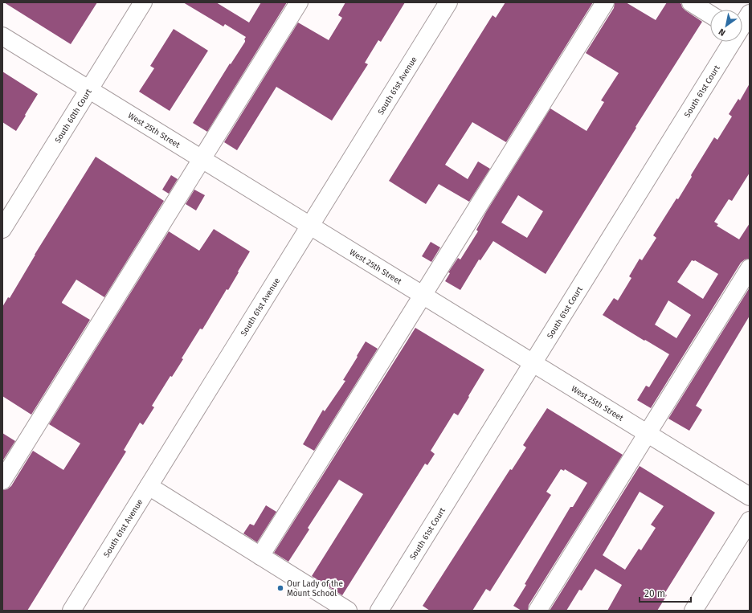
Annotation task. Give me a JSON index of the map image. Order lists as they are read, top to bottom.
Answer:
{
  "streets": {
    "street": [
      "South 61st Avenue",
      "South 61st Court",
      "South 60th Court",
      "West 25th Street"
    ]
  },
  "crossings": [
    ["South 61st Avenue", "West 25th Street"],
    ["South 61st Court", "West 25th Street"],
    ["South 60th Court", "West 25th Street"]
  ],
  "places": ["Our Lady of the Mount School"],
  "scale_bar": "20 m",
  "north": "bottom left"
}
